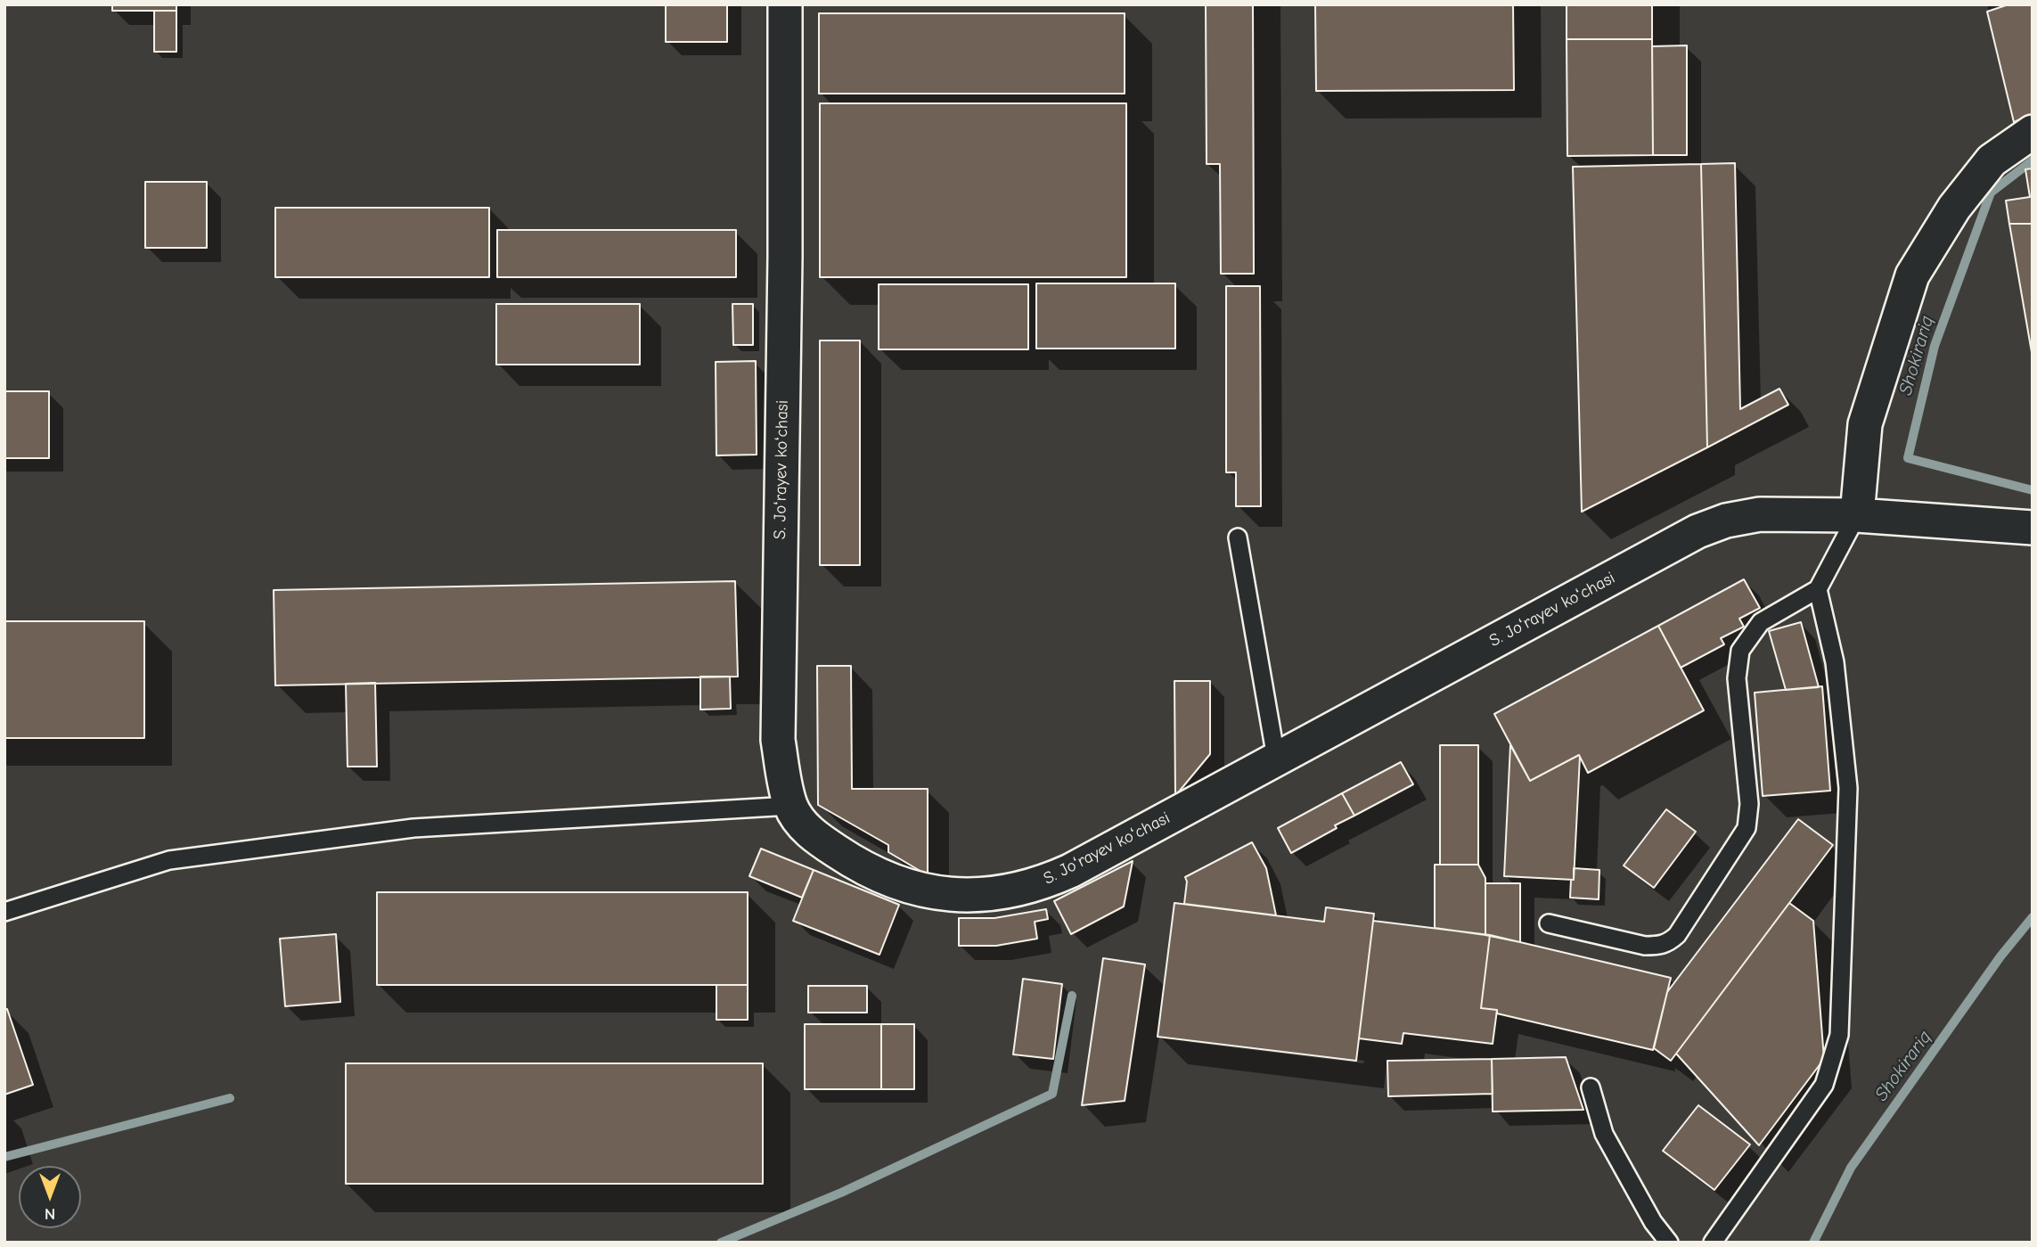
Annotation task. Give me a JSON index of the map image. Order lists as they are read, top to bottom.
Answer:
{
  "streets": {
    "street": ["S. Joʻrayev koʻchasi"]
  },
  "water": ["Shokirariq"],
  "north": "bottom"
}
